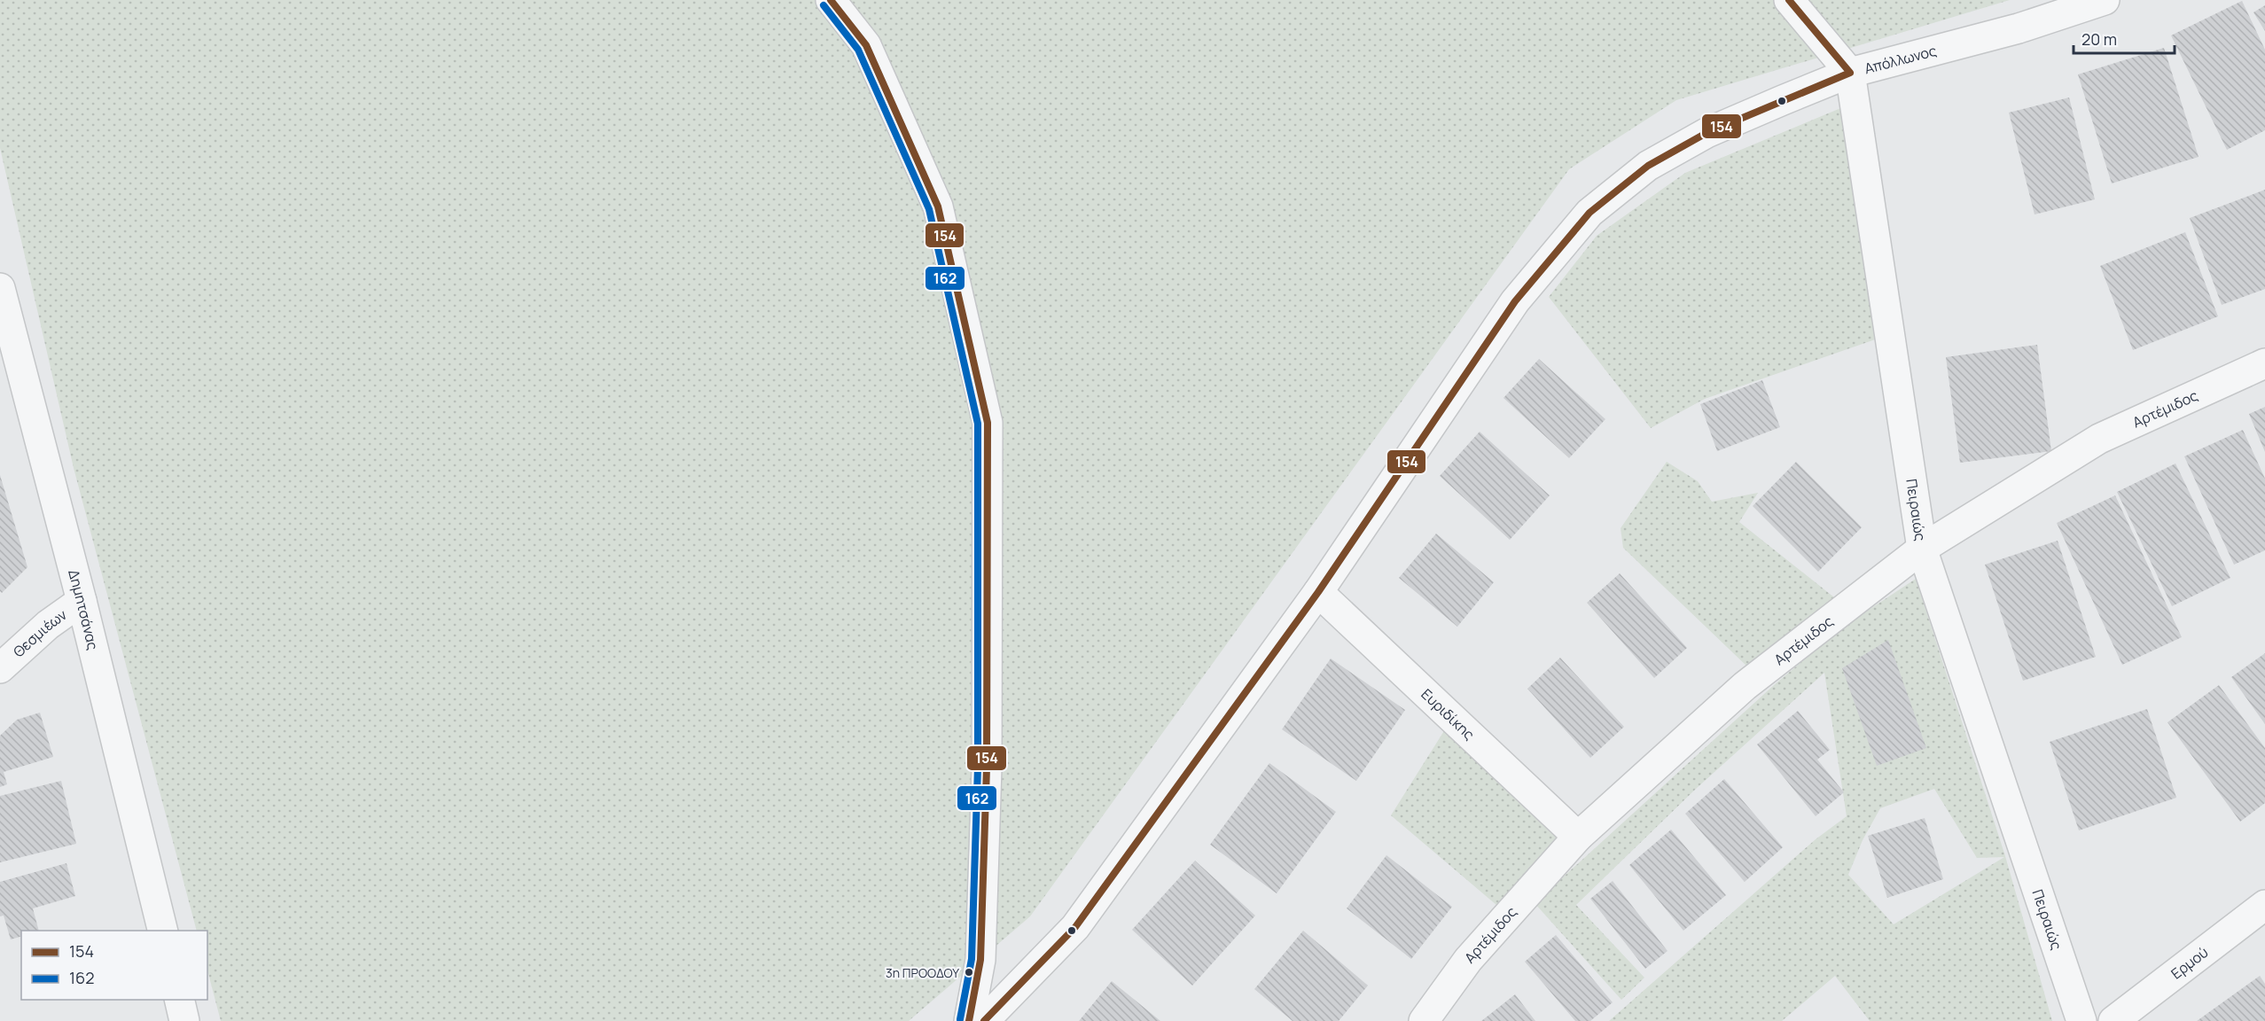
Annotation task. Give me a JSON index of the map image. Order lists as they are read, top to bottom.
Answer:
{
  "streets": {
    "street": [
      "Απόλλωνος",
      "Αρτέμιδος",
      "Πειραιώς",
      "Δημητσάνας",
      "Θεσμιέων",
      "Ευριδίκης",
      "Ερμού"
    ]
  },
  "crossings": [
    ["Απόλλωνος", "Πειραιώς"],
    ["Απόλλωνος", "Ευριδίκης"],
    ["Αρτέμιδος", "Πειραιώς"],
    ["Αρτέμιδος", "Ευριδίκης"],
    ["Δημητσάνας", "Θεσμιέων"]
  ],
  "places": ["3η ΠΡΟΟΔΟΥ"],
  "lines": ["transit line 154", "transit line 162"],
  "legend": ["154", "162"],
  "scale_bar": "20 m"
}
